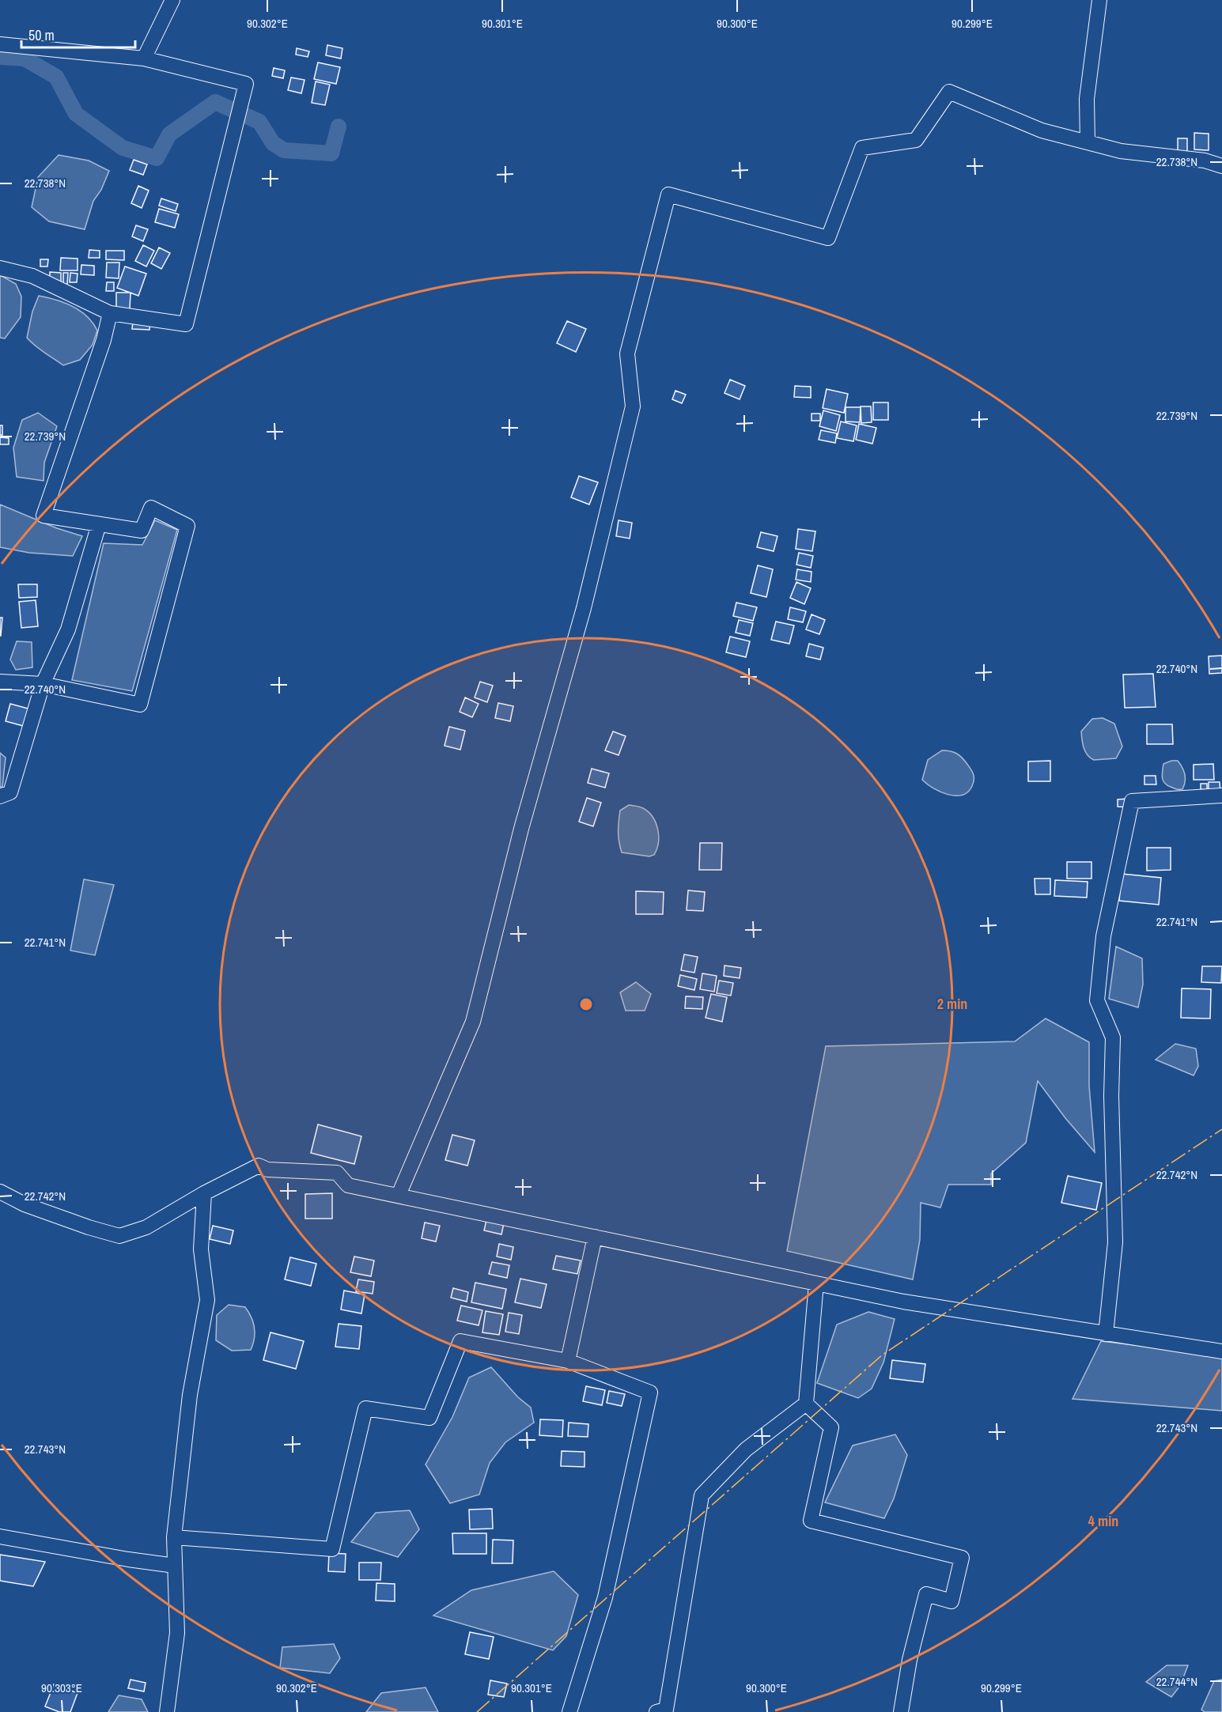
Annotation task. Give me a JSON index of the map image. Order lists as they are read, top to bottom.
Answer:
{
  "scale_bar": "50 m",
  "coordinates": [
    "90.302°E",
    "90.301°E",
    "90.300°E",
    "90.299°E",
    "22.738°N",
    "22.739°N",
    "22.740°N",
    "22.741°N",
    "22.742°N",
    "22.743°N",
    "22.744°N",
    "90.303°E"
  ],
  "rings": ["2 min", "4 min"]
}
